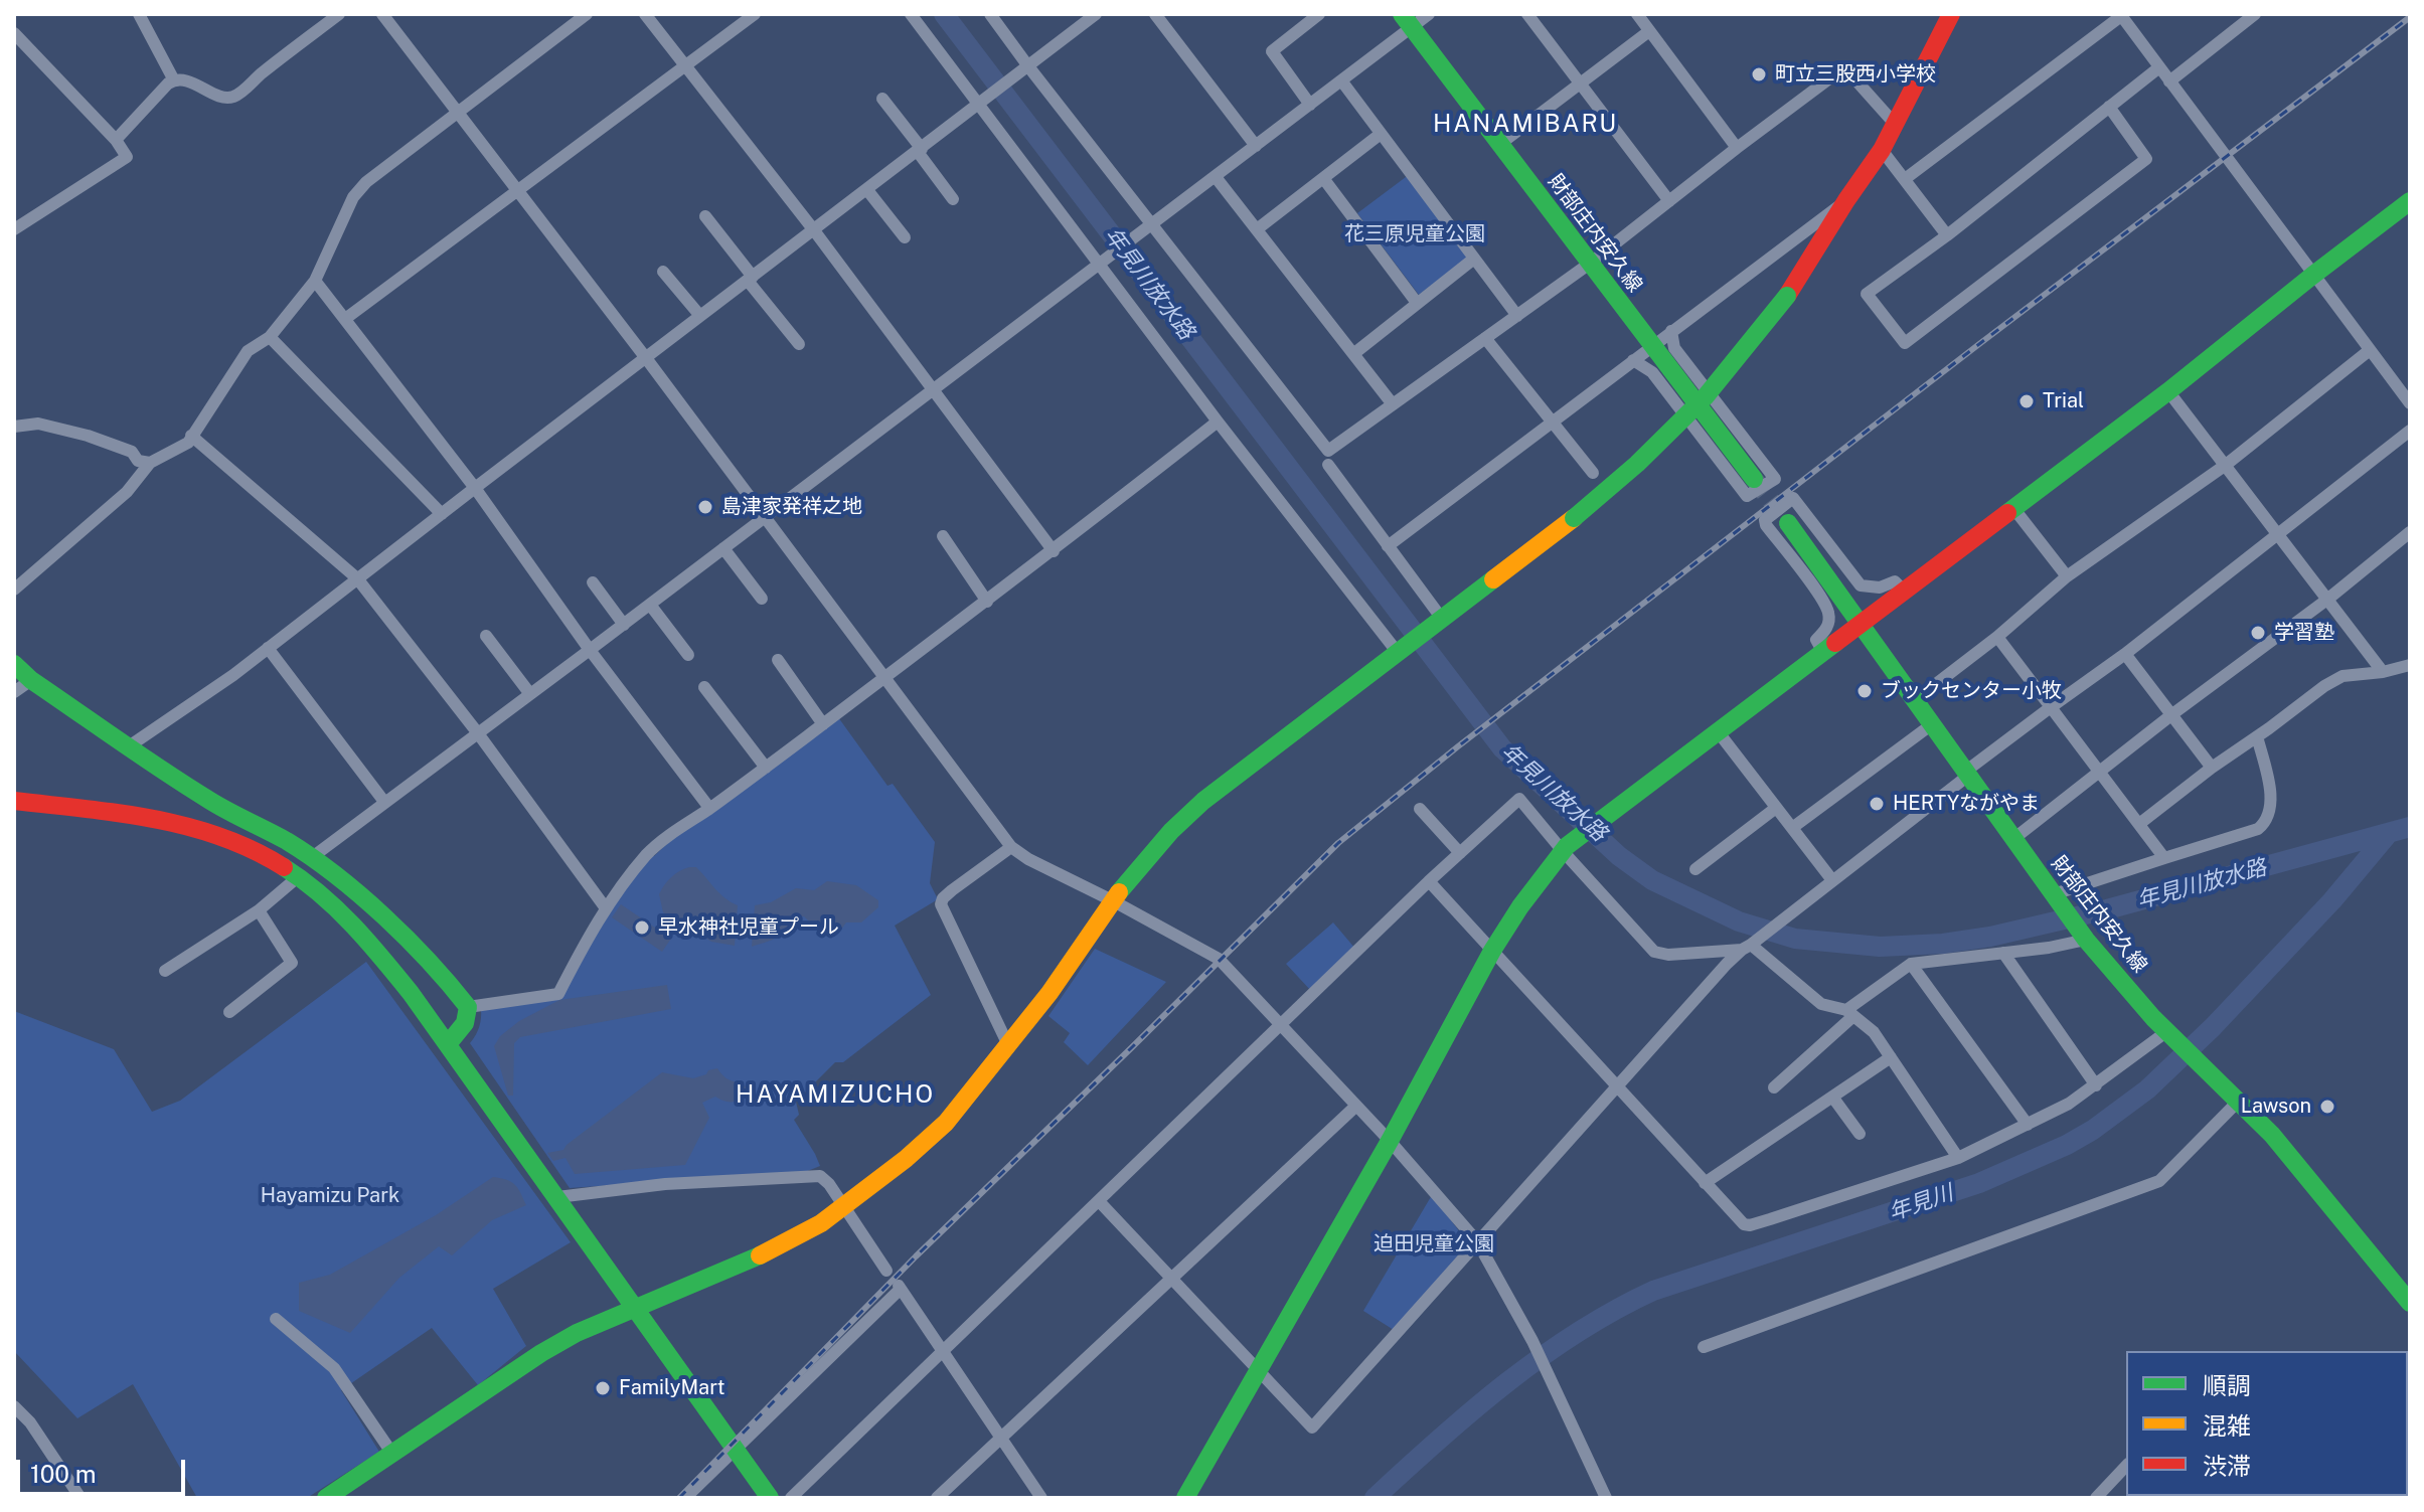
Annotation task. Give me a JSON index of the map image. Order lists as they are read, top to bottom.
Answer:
{
  "streets": {
    "street": ["財部庄内安久線"]
  },
  "districts": ["HANAMIBARU", "HAYAMIZUCHO"],
  "water": ["年見川放水路", "年見川"],
  "parks": ["花三原児童公園", "Hayamizu Park", "迫田児童公園"],
  "places": [
    "町立三股西小学校",
    "Trial",
    "島津家発祥之地",
    "学習塾",
    "ブックセンター小牧",
    "HERTYながやま",
    "早水神社児童プール",
    "Lawson",
    "FamilyMart"
  ],
  "legend": ["順調", "混雑", "渋滞"],
  "scale_bar": "100 m"
}
